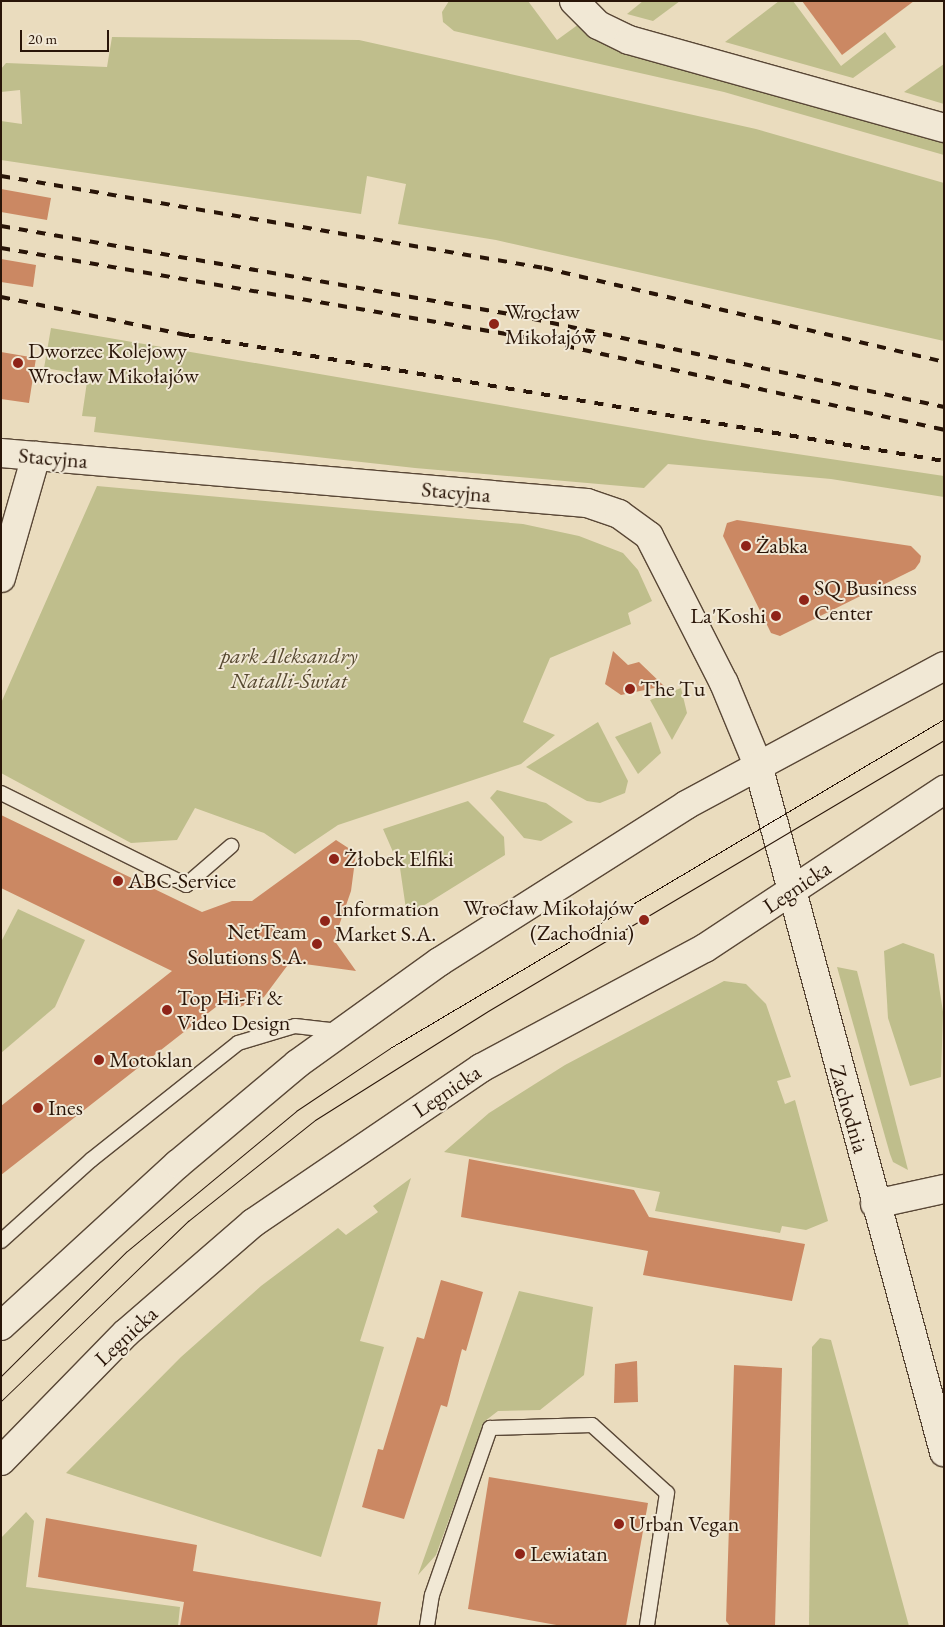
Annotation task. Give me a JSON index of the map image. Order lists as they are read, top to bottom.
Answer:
{
  "streets": {
    "main road": ["Stacyjna", "Legnicka", "Zachodnia"]
  },
  "crossings": [
    ["Stacyjna", "Zachodnia"],
    ["Legnicka", "Zachodnia"]
  ],
  "parks": ["park Aleksandry Natalli-Świat"],
  "places": [
    "Wrocław Mikołajów",
    "Dworzec Kolejowy Wrocław Mikołajów",
    "Żabka",
    "SQ Business Center",
    "La'Koshi",
    "The Tu",
    "Żłobek Elfiki",
    "ABC-Service",
    "Wrocław Mikołajów (Zachodnia)",
    "Information Market S.A.",
    "NetTeam Solutions S.A.",
    "Top Hi-Fi & Video Design",
    "Motoklan",
    "Ines",
    "Urban Vegan",
    "Lewiatan"
  ],
  "scale_bar": "20 m"
}
